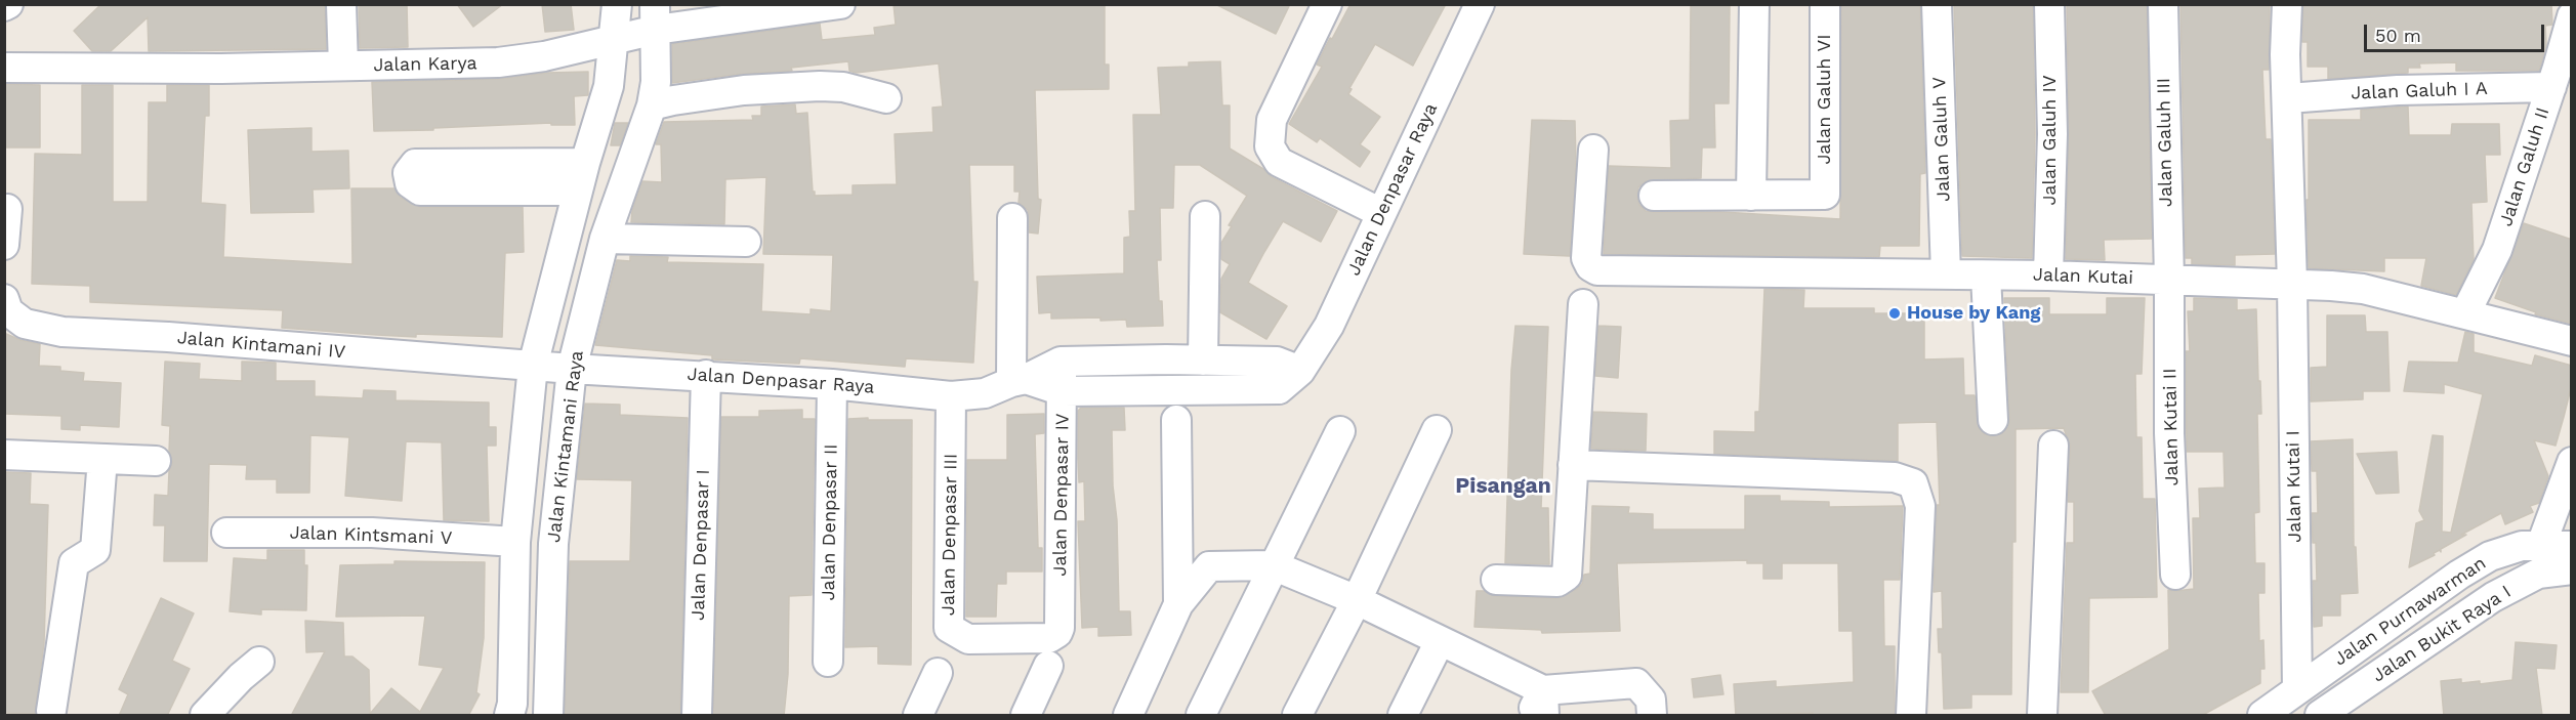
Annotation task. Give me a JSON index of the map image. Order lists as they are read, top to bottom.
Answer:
{
  "streets": {
    "street": [
      "Jalan Karya",
      "Jalan Galuh I A",
      "Jalan Galuh VI",
      "Jalan Galuh V",
      "Jalan Galuh IV",
      "Jalan Galuh III",
      "Jalan Galuh II",
      "Jalan Denpasar Raya",
      "Jalan Kutai",
      "Jalan Kintamani IV",
      "Jalan Kutai II",
      "Jalan Kintamani Raya",
      "Jalan Kutai I",
      "Jalan Denpasar IV",
      "Jalan Denpasar II",
      "Jalan Denpasar III",
      "Jalan Kintsmani V",
      "Jalan Denpasar I",
      "Jalan Purnawarman",
      "Jalan Bukit Raya I"
    ]
  },
  "crossings": [
    ["Jalan Karya", "Jalan Kintamani Raya"],
    ["Jalan Galuh I A", "Jalan Galuh II"],
    ["Jalan Galuh V", "Jalan Kutai"],
    ["Jalan Galuh IV", "Jalan Kutai"],
    ["Jalan Galuh III", "Jalan Kutai"],
    ["Jalan Galuh III", "Jalan Kutai II"],
    ["Jalan Galuh II", "Jalan Kutai"],
    ["Jalan Denpasar Raya", "Jalan Kintamani IV"],
    ["Jalan Denpasar Raya", "Jalan Kintamani Raya"],
    ["Jalan Denpasar Raya", "Jalan Denpasar IV"],
    ["Jalan Denpasar Raya", "Jalan Denpasar II"],
    ["Jalan Denpasar Raya", "Jalan Denpasar III"],
    ["Jalan Denpasar Raya", "Jalan Denpasar I"],
    ["Jalan Kutai", "Jalan Kutai II"],
    ["Jalan Kutai", "Jalan Kutai I"],
    ["Jalan Kintamani IV", "Jalan Kintamani Raya"],
    ["Jalan Kintamani Raya", "Jalan Kintsmani V"],
    ["Jalan Kutai I", "Jalan Purnawarman"],
    ["Jalan Denpasar IV", "Jalan Denpasar III"]
  ],
  "districts": ["Pisangan"],
  "places": ["House by Kang"],
  "scale_bar": "50 m"
}
